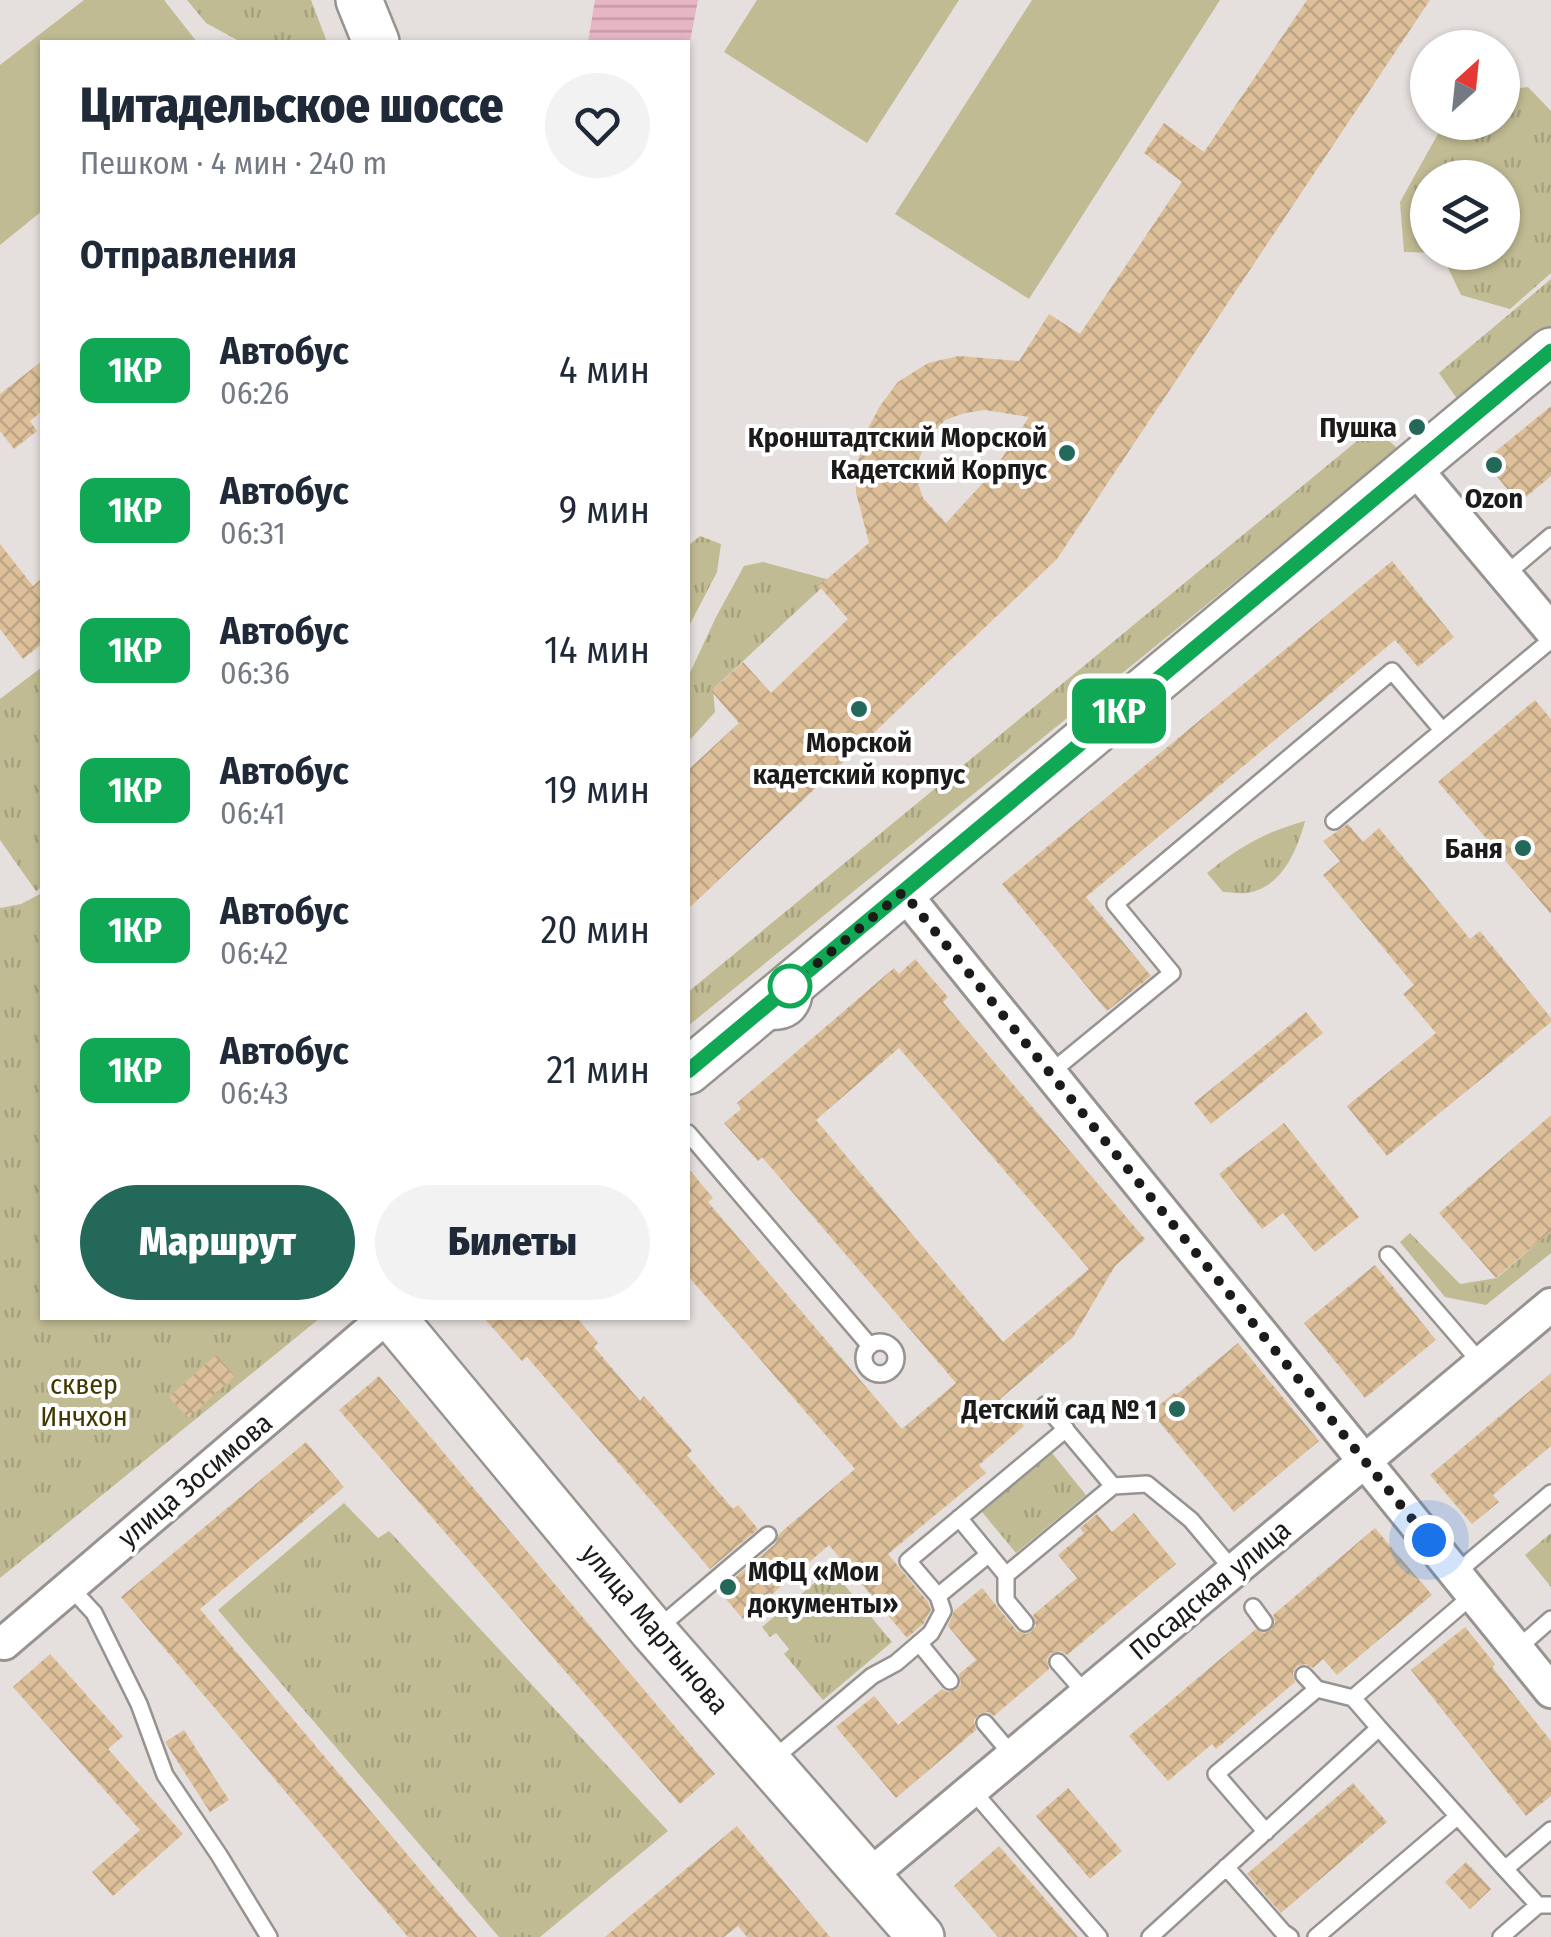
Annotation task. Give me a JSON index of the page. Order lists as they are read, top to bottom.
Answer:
{
  "streets": {
    "main road": ["улица Мартынова"],
    "street": ["улица Зосимова", "Посадская улица"]
  },
  "crossings": [
    ["Посадская улица", "улица Мартынова"]
  ],
  "parks": ["сквер Инчхон"],
  "places": [
    "Пушка",
    "Кронштадтский Морской Кадетский Корпус",
    "Ozon",
    "Морской кадетский корпус",
    "Баня",
    "Детский сад № 1",
    "МФЦ «Мои документы»"
  ],
  "lines": ["bus line 1КР"],
  "north": "top right",
  "page": {
    "on_map": "1КР",
    "heading": [
      ["Цитадельское шоссе", "Пешком · 4 мин · 240 m"],
      "Отправления"
    ],
    "list": [
      {
        "mark": "1КР",
        "name": "Автобус",
        "note": "06:26",
        "value": "4 мин"
      },
      {
        "mark": "1КР",
        "name": "Автобус",
        "note": "06:31",
        "value": "9 мин"
      },
      {
        "mark": "1КР",
        "name": "Автобус",
        "note": "06:36",
        "value": "14 мин"
      },
      {
        "mark": "1КР",
        "name": "Автобус",
        "note": "06:41",
        "value": "19 мин"
      },
      {
        "mark": "1КР",
        "name": "Автобус",
        "note": "06:42",
        "value": "20 мин"
      },
      {
        "mark": "1КР",
        "name": "Автобус",
        "note": "06:43",
        "value": "21 мин"
      }
    ],
    "buttons": ["Маршрут", "Билеты"]
  }
}
